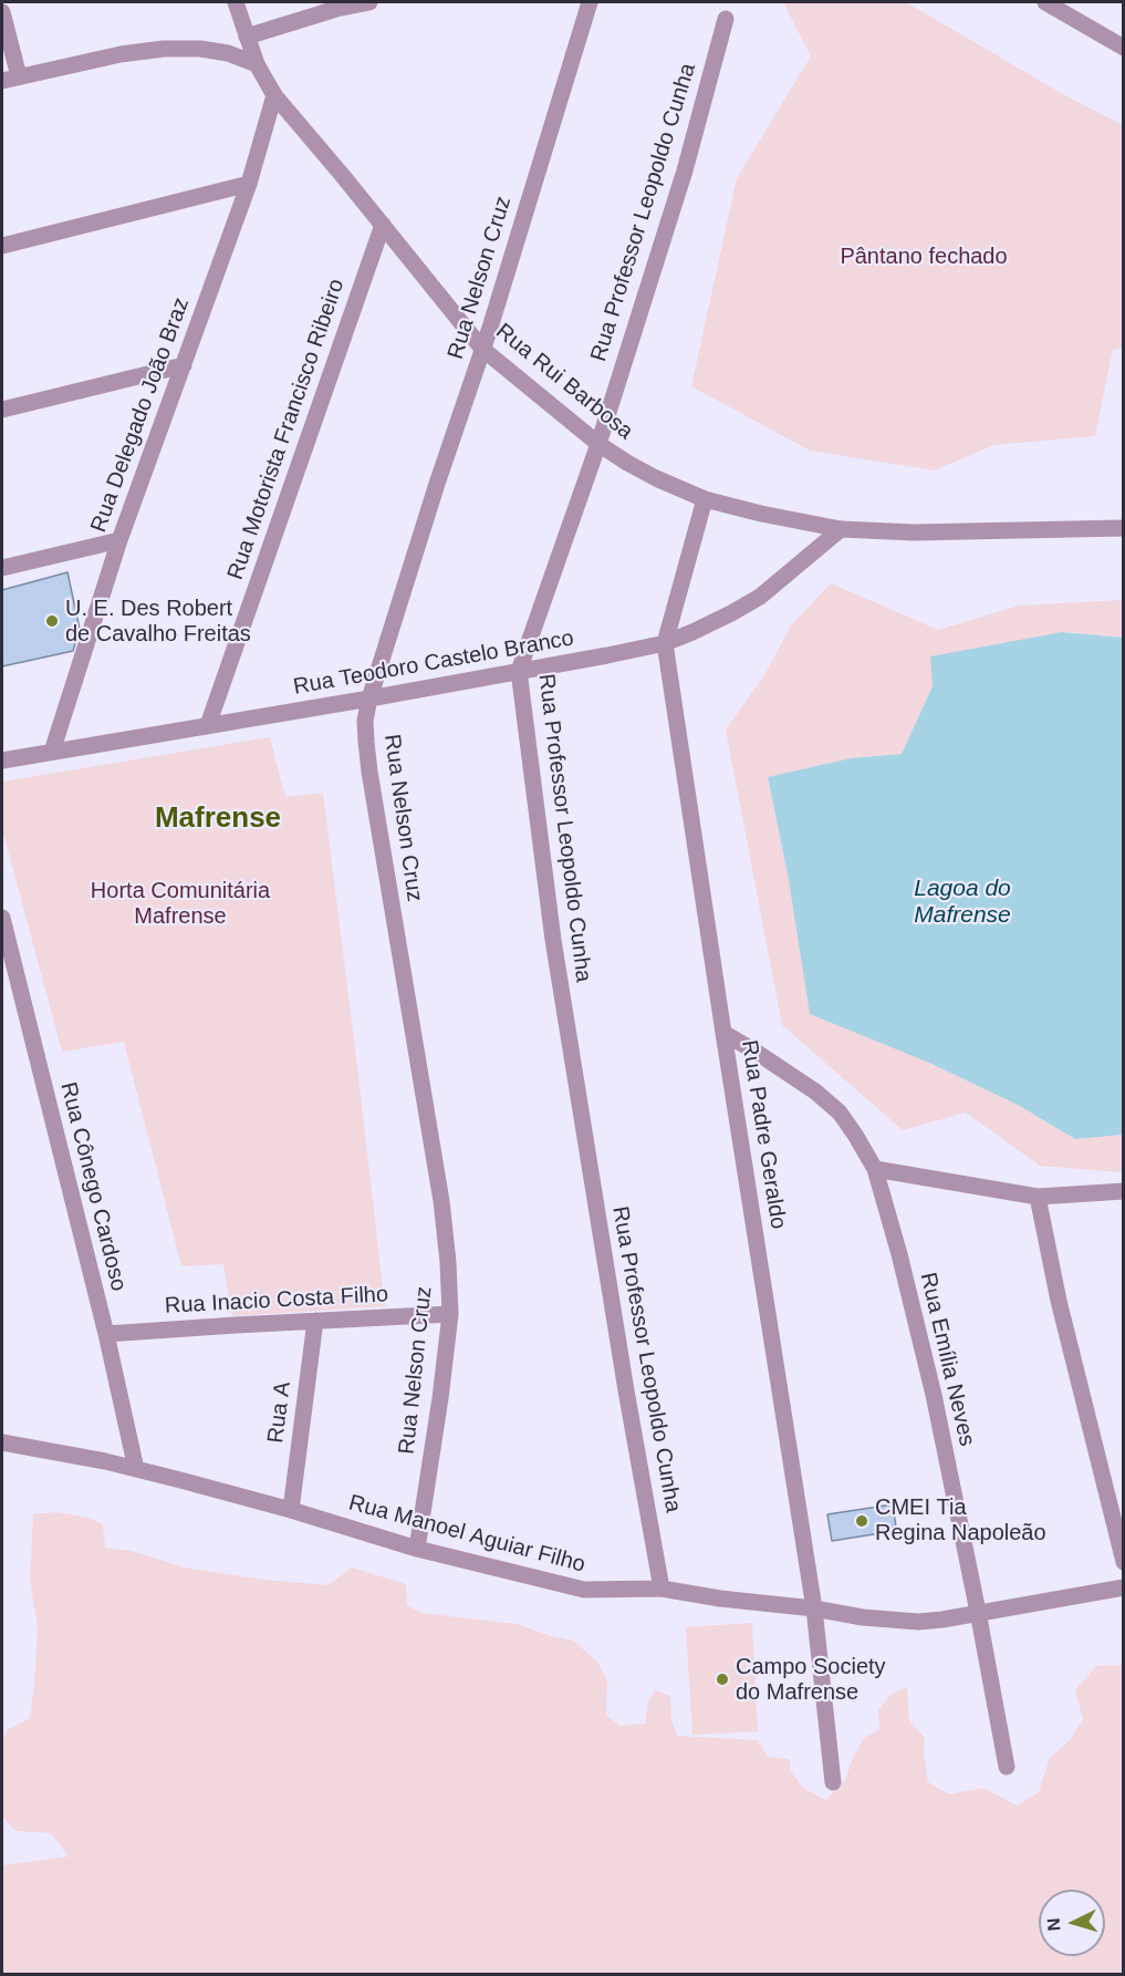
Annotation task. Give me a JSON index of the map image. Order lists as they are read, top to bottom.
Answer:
{
  "streets": {
    "street": [
      "Rua Professor Leopoldo Cunha",
      "Rua Nelson Cruz",
      "Rua Rui Barbosa",
      "Rua Delegado João Braz",
      "Rua Motorista Francisco Ribeiro",
      "Rua Teodoro Castelo Branco",
      "Rua Padre Geraldo",
      "Rua Cônego Cardoso",
      "Rua Inacio Costa Filho",
      "Rua Emília Neves",
      "Rua A",
      "Rua Manoel Aguiar Filho"
    ]
  },
  "crossings": [
    ["Rua Professor Leopoldo Cunha", "Rua Rui Barbosa"],
    ["Rua Professor Leopoldo Cunha", "Rua Teodoro Castelo Branco"],
    ["Rua Professor Leopoldo Cunha", "Rua Manoel Aguiar Filho"],
    ["Rua Nelson Cruz", "Rua Rui Barbosa"],
    ["Rua Nelson Cruz", "Rua Teodoro Castelo Branco"],
    ["Rua Nelson Cruz", "Rua Inacio Costa Filho"],
    ["Rua Nelson Cruz", "Rua Manoel Aguiar Filho"],
    ["Rua Rui Barbosa", "Rua Delegado João Braz"],
    ["Rua Rui Barbosa", "Rua Motorista Francisco Ribeiro"],
    ["Rua Rui Barbosa", "Rua Teodoro Castelo Branco"],
    ["Rua Rui Barbosa", "Rua Padre Geraldo"],
    ["Rua Delegado João Braz", "Rua Teodoro Castelo Branco"],
    ["Rua Motorista Francisco Ribeiro", "Rua Teodoro Castelo Branco"],
    ["Rua Teodoro Castelo Branco", "Rua Padre Geraldo"],
    ["Rua Padre Geraldo", "Rua Emília Neves"],
    ["Rua Padre Geraldo", "Rua Manoel Aguiar Filho"],
    ["Rua Cônego Cardoso", "Rua Inacio Costa Filho"],
    ["Rua Cônego Cardoso", "Rua Manoel Aguiar Filho"],
    ["Rua Inacio Costa Filho", "Rua A"],
    ["Rua Emília Neves", "Rua Manoel Aguiar Filho"],
    ["Rua A", "Rua Manoel Aguiar Filho"]
  ],
  "districts": ["Mafrense"],
  "water": ["Lagoa do Mafrense"],
  "parks": ["Pântano fechado", "Horta Comunitária Mafrense"],
  "places": ["U. E. Des Robert de Cavalho Freitas", "CMEI Tia Regina Napoleão", "Campo Society do Mafrense"],
  "north": "left"
}
